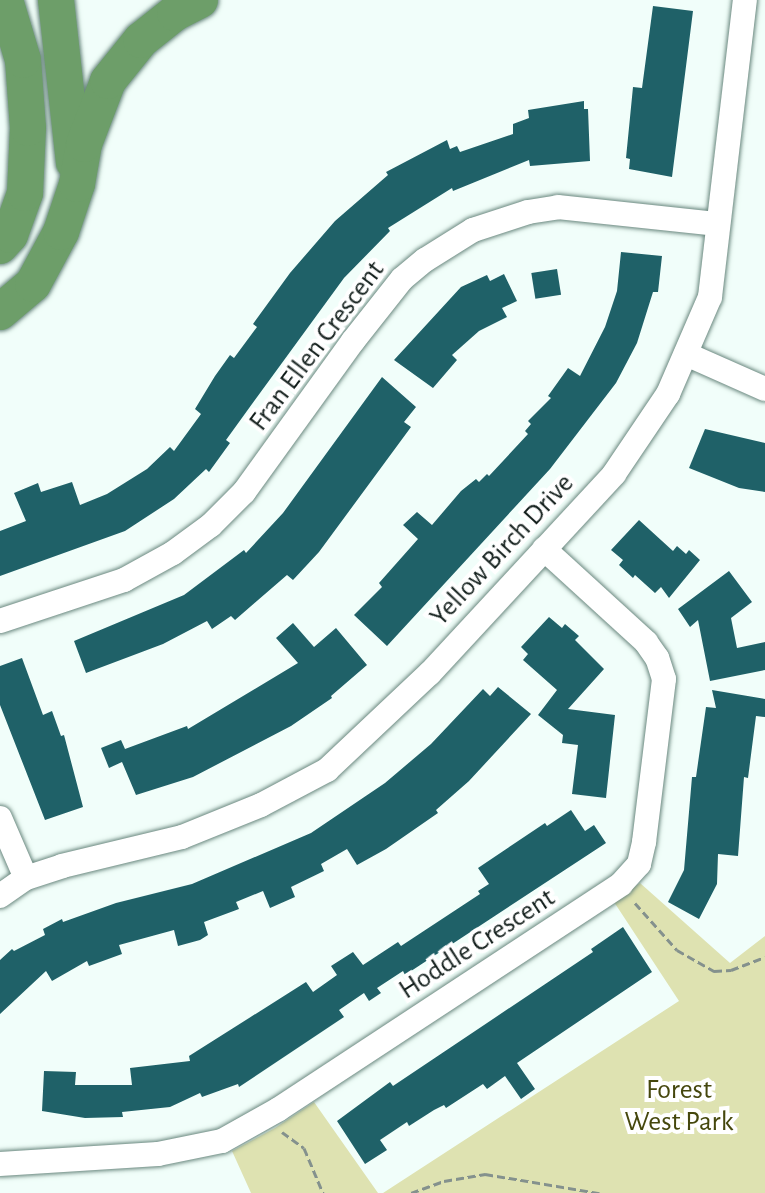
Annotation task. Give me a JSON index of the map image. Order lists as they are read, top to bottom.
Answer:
{
  "streets": {
    "street": ["Fran Ellen Crescent", "Yellow Birch Drive", "Hoddle Crescent"]
  },
  "crossings": [
    ["Fran Ellen Crescent", "Yellow Birch Drive"],
    ["Yellow Birch Drive", "Hoddle Crescent"]
  ],
  "parks": ["Forest West Park"]
}
